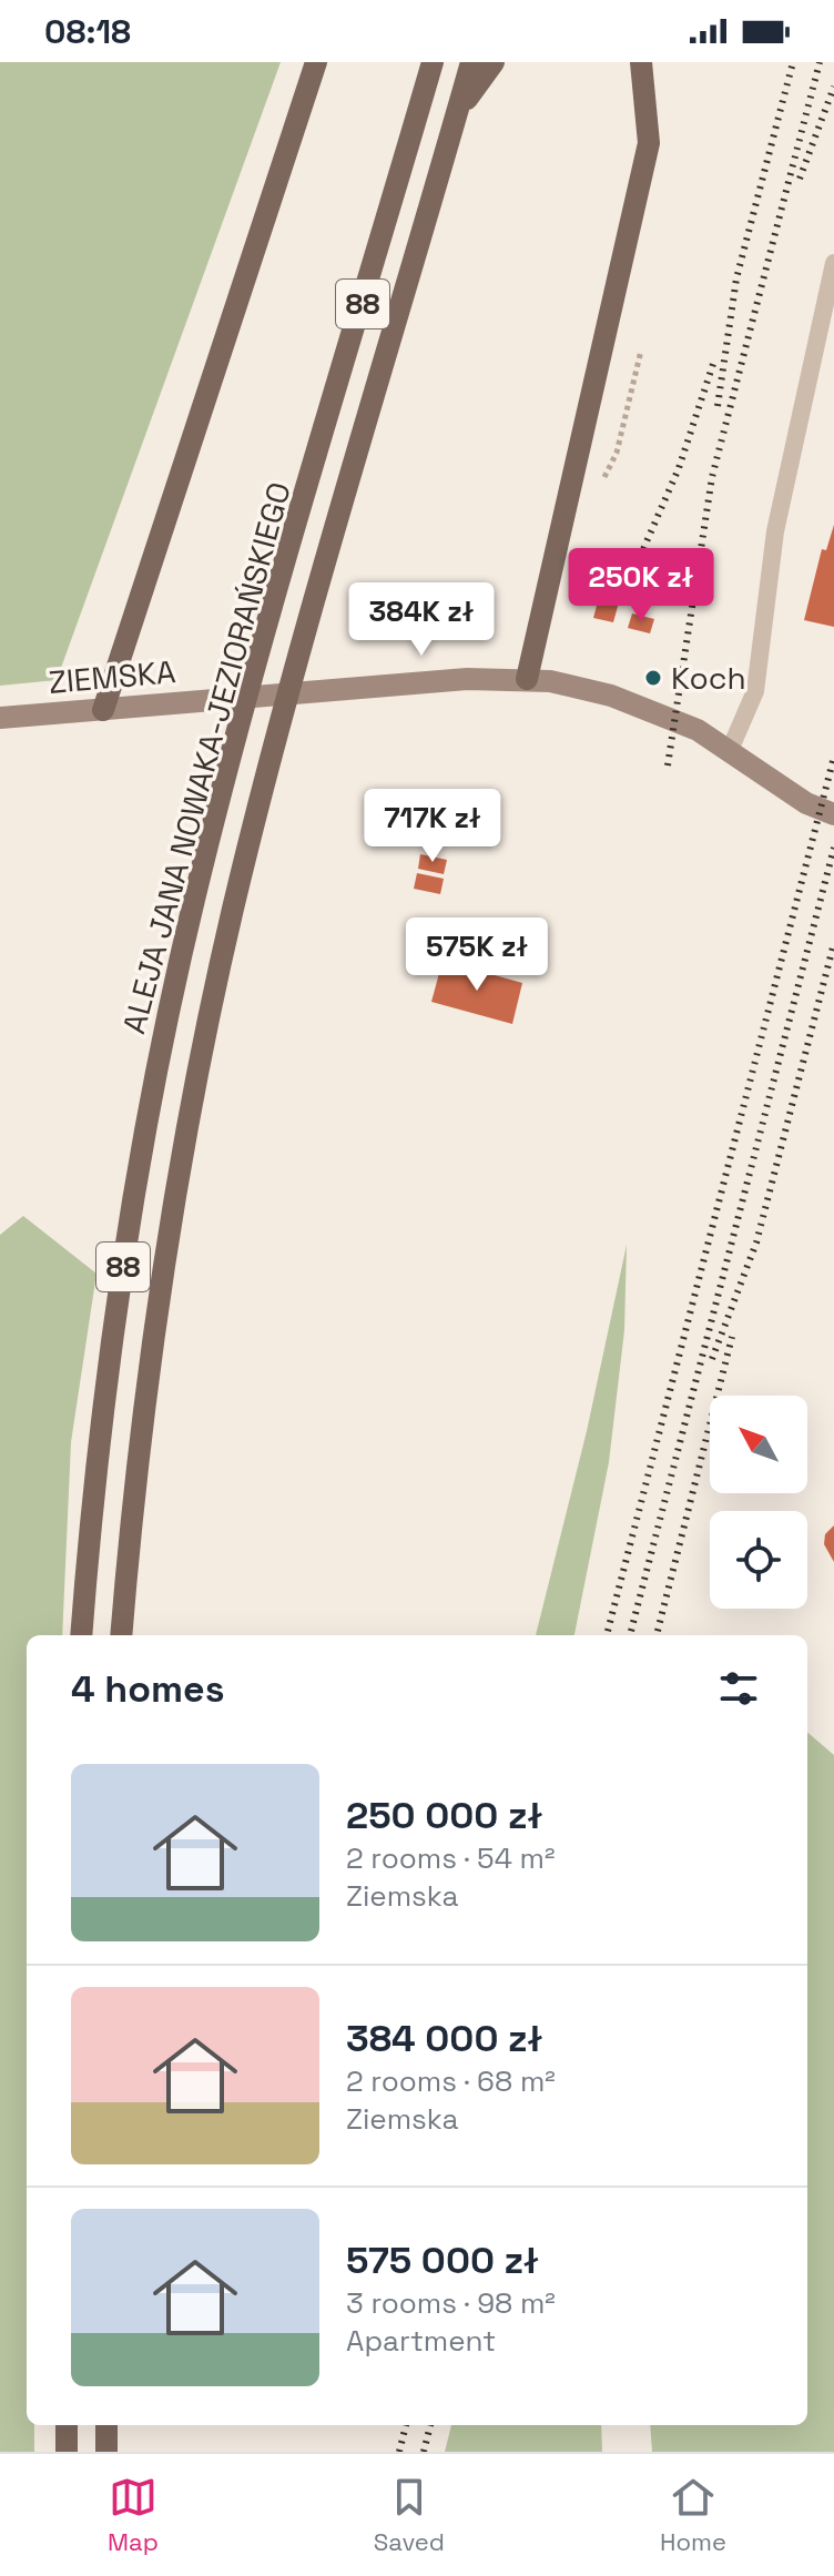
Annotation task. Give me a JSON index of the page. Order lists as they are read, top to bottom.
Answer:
{
  "streets": {
    "main road": ["88", "ALEJA JANA NOWAKA-JEZIORAŃSKIEGO"],
    "street": ["ZIEMSKA"]
  },
  "places": ["Koch"],
  "north": "top left",
  "page": {
    "status": "08:18",
    "price": [
      "250K zł",
      "384K zł",
      "717K zł",
      "575K zł"
    ],
    "heading": "4 homes",
    "list": [
      {
        "name": "250 000 zł",
        "note": "2 rooms · 54 m² · Ziemska"
      },
      {
        "name": "384 000 zł",
        "note": "2 rooms · 68 m² · Ziemska"
      },
      {
        "name": "575 000 zł",
        "note": "3 rooms · 98 m² · Apartment"
      }
    ],
    "tabs": ["Map", "Saved", "Home"]
  }
}
